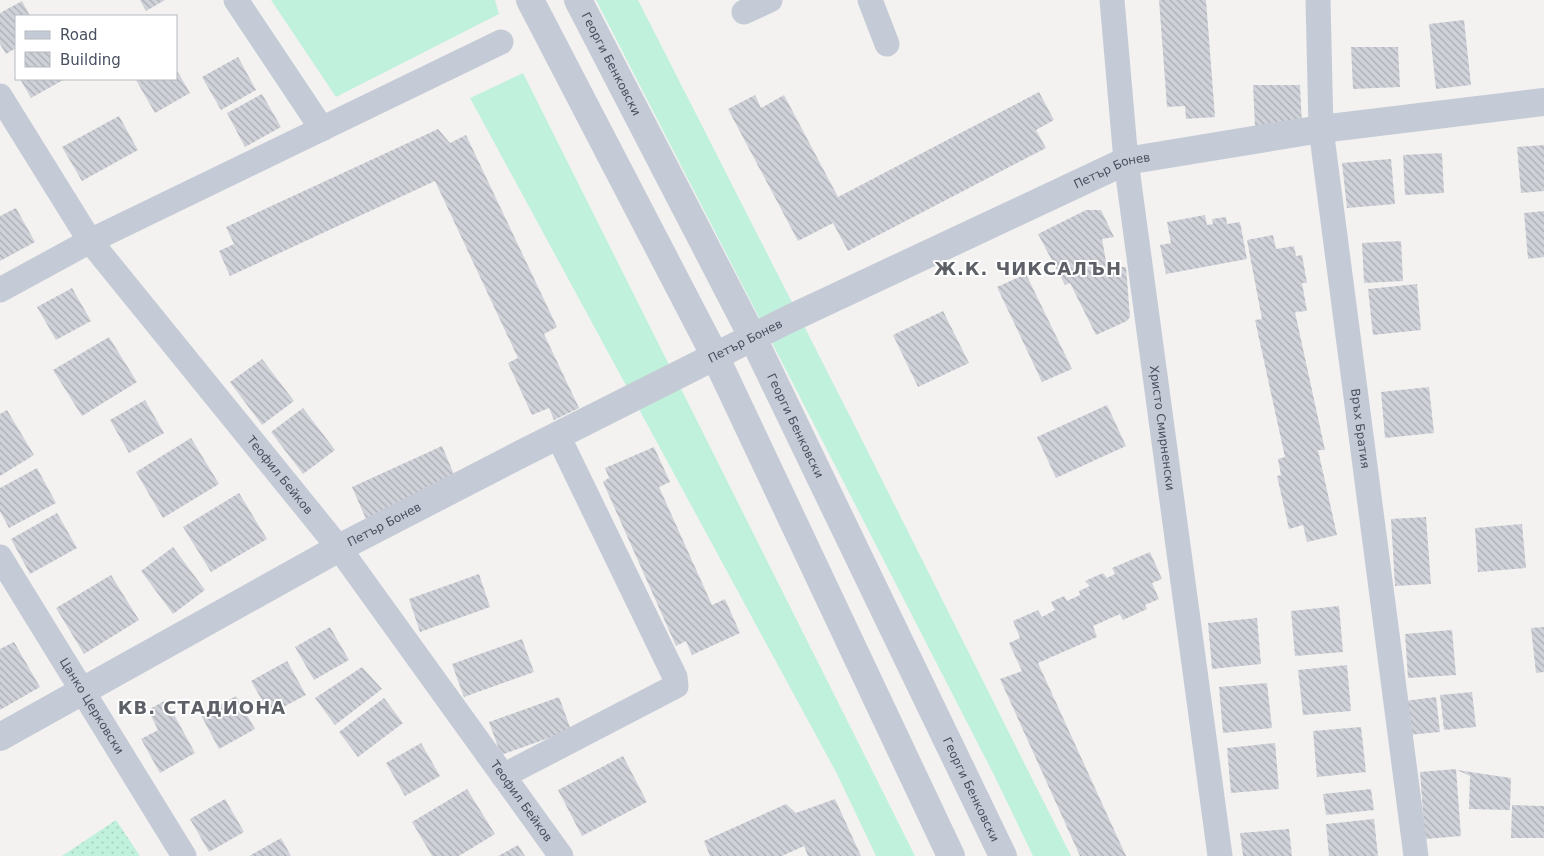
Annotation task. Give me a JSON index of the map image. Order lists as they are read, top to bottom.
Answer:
{
  "streets": {
    "street": [
      "Георги Бенковски",
      "Петър Бонев",
      "Христо Смирненски",
      "Връх Братия",
      "Теофил Бейков",
      "Цанко Церковски"
    ]
  },
  "crossings": [
    ["Георги Бенковски", "Петър Бонев"],
    ["Петър Бонев", "Христо Смирненски"],
    ["Петър Бонев", "Връх Братия"],
    ["Петър Бонев", "Теофил Бейков"],
    ["Петър Бонев", "Цанко Церковски"]
  ],
  "districts": ["Ж.К. ЧИКСАЛЪН", "КВ. СТАДИОНА"],
  "legend": ["Road", "Building"]
}
